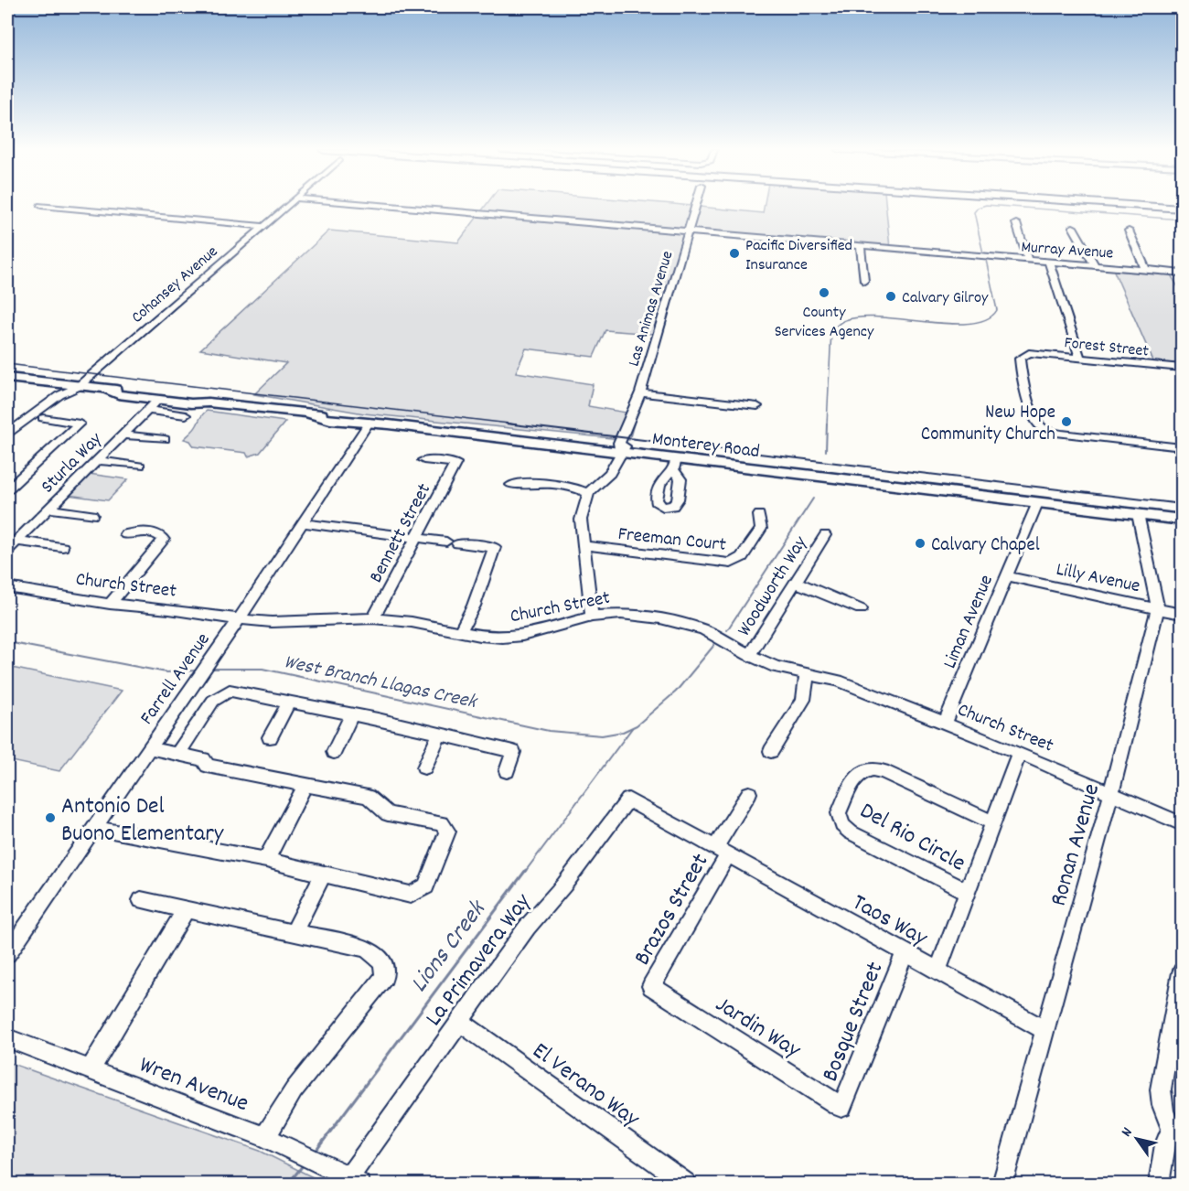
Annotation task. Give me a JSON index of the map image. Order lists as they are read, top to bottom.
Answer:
{
  "streets": {
    "main road": ["Monterey Road"],
    "street": [
      "Murray Avenue",
      "Cohansey Avenue",
      "Las Animas Avenue",
      "Forest Street",
      "Sturla Way",
      "Bennett Street",
      "Freeman Court",
      "Lilly Avenue",
      "Church Street",
      "Woodworth Way",
      "Liman Avenue",
      "Farrell Avenue",
      "Del Rio Circle",
      "Ronan Avenue",
      "Brazos Street",
      "Taos Way",
      "La Primavera Way",
      "Bosque Street",
      "Jardin Way",
      "Wren Avenue",
      "El Verano Way"
    ]
  },
  "crossings": [
    ["Murray Avenue", "Las Animas Avenue"],
    ["Cohansey Avenue", "Monterey Road"],
    ["Las Animas Avenue", "Monterey Road"],
    ["Monterey Road", "Sturla Way"],
    ["Monterey Road", "Liman Avenue"],
    ["Monterey Road", "Farrell Avenue"],
    ["Monterey Road", "Ronan Avenue"],
    ["Bennett Street", "Church Street"],
    ["Lilly Avenue", "Liman Avenue"],
    ["Lilly Avenue", "Ronan Avenue"],
    ["Church Street", "Woodworth Way"],
    ["Church Street", "Liman Avenue"],
    ["Church Street", "Farrell Avenue"],
    ["Church Street", "Ronan Avenue"],
    ["Ronan Avenue", "Taos Way"],
    ["Brazos Street", "Taos Way"],
    ["Brazos Street", "Jardin Way"],
    ["Taos Way", "La Primavera Way"],
    ["Taos Way", "Bosque Street"],
    ["La Primavera Way", "Wren Avenue"],
    ["La Primavera Way", "El Verano Way"],
    ["Bosque Street", "Jardin Way"]
  ],
  "water": ["West Branch Llagas Creek", "Lions Creek"],
  "places": [
    "Pacific Diversified Insurance",
    "County Services Agency",
    "Calvary Gilroy",
    "New Hope Community Church",
    "Calvary Chapel",
    "Antonio Del Buono Elementary"
  ],
  "north": "top left"
}
